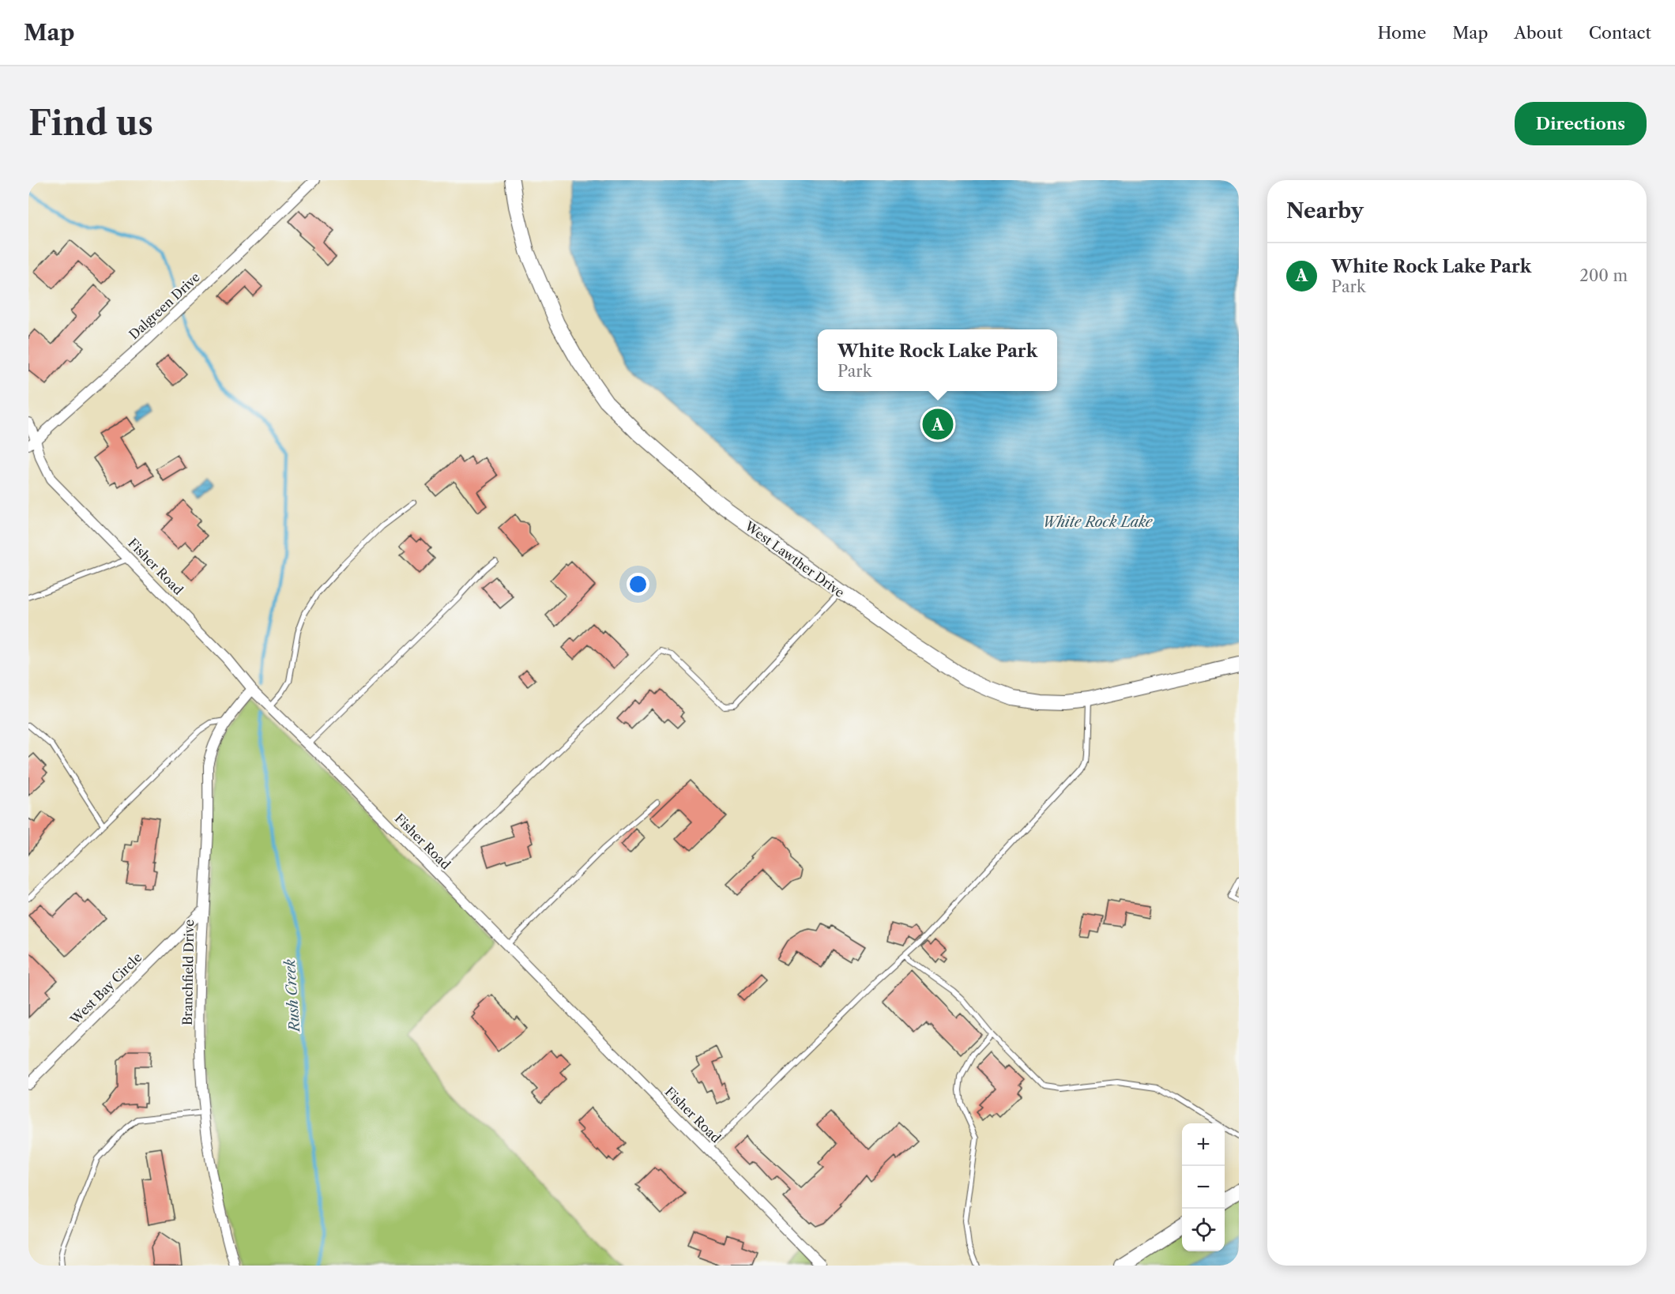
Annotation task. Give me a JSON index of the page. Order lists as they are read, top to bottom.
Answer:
{
  "streets": {
    "street": [
      "Dalgreen Drive",
      "West Lawther Drive",
      "Fisher Road",
      "Branchfield Drive",
      "West Bay Circle"
    ]
  },
  "crossings": [
    ["Dalgreen Drive", "Fisher Road"],
    ["Fisher Road", "Branchfield Drive"],
    ["Branchfield Drive", "West Bay Circle"]
  ],
  "water": ["White Rock Lake", "Rush Creek"],
  "page": {
    "header": "Map",
    "nav": [
      "Home",
      "Map",
      "About",
      "Contact"
    ],
    "buttons": "Directions",
    "title": "Find us",
    "heading": "Nearby",
    "list": [
      {
        "mark": "A",
        "name": "White Rock Lake Park",
        "note": "Park",
        "value": "200 m"
      }
    ],
    "popup": ["White Rock Lake Park", "Park"],
    "pins": "A",
    "map_buttons": ["+", "−"]
  }
}
